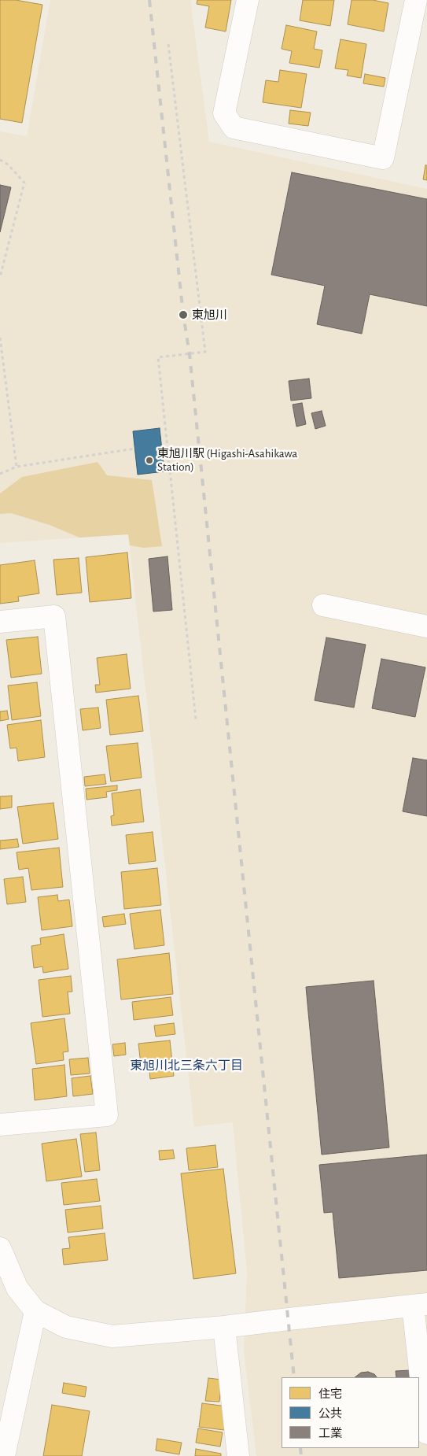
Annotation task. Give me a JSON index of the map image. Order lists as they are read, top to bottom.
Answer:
{
  "districts": ["東旭川北三条六丁目"],
  "places": ["東旭川", "東旭川駅 (Higashi-Asahikawa Station)"],
  "legend": ["住宅", "公共", "工業"]
}
